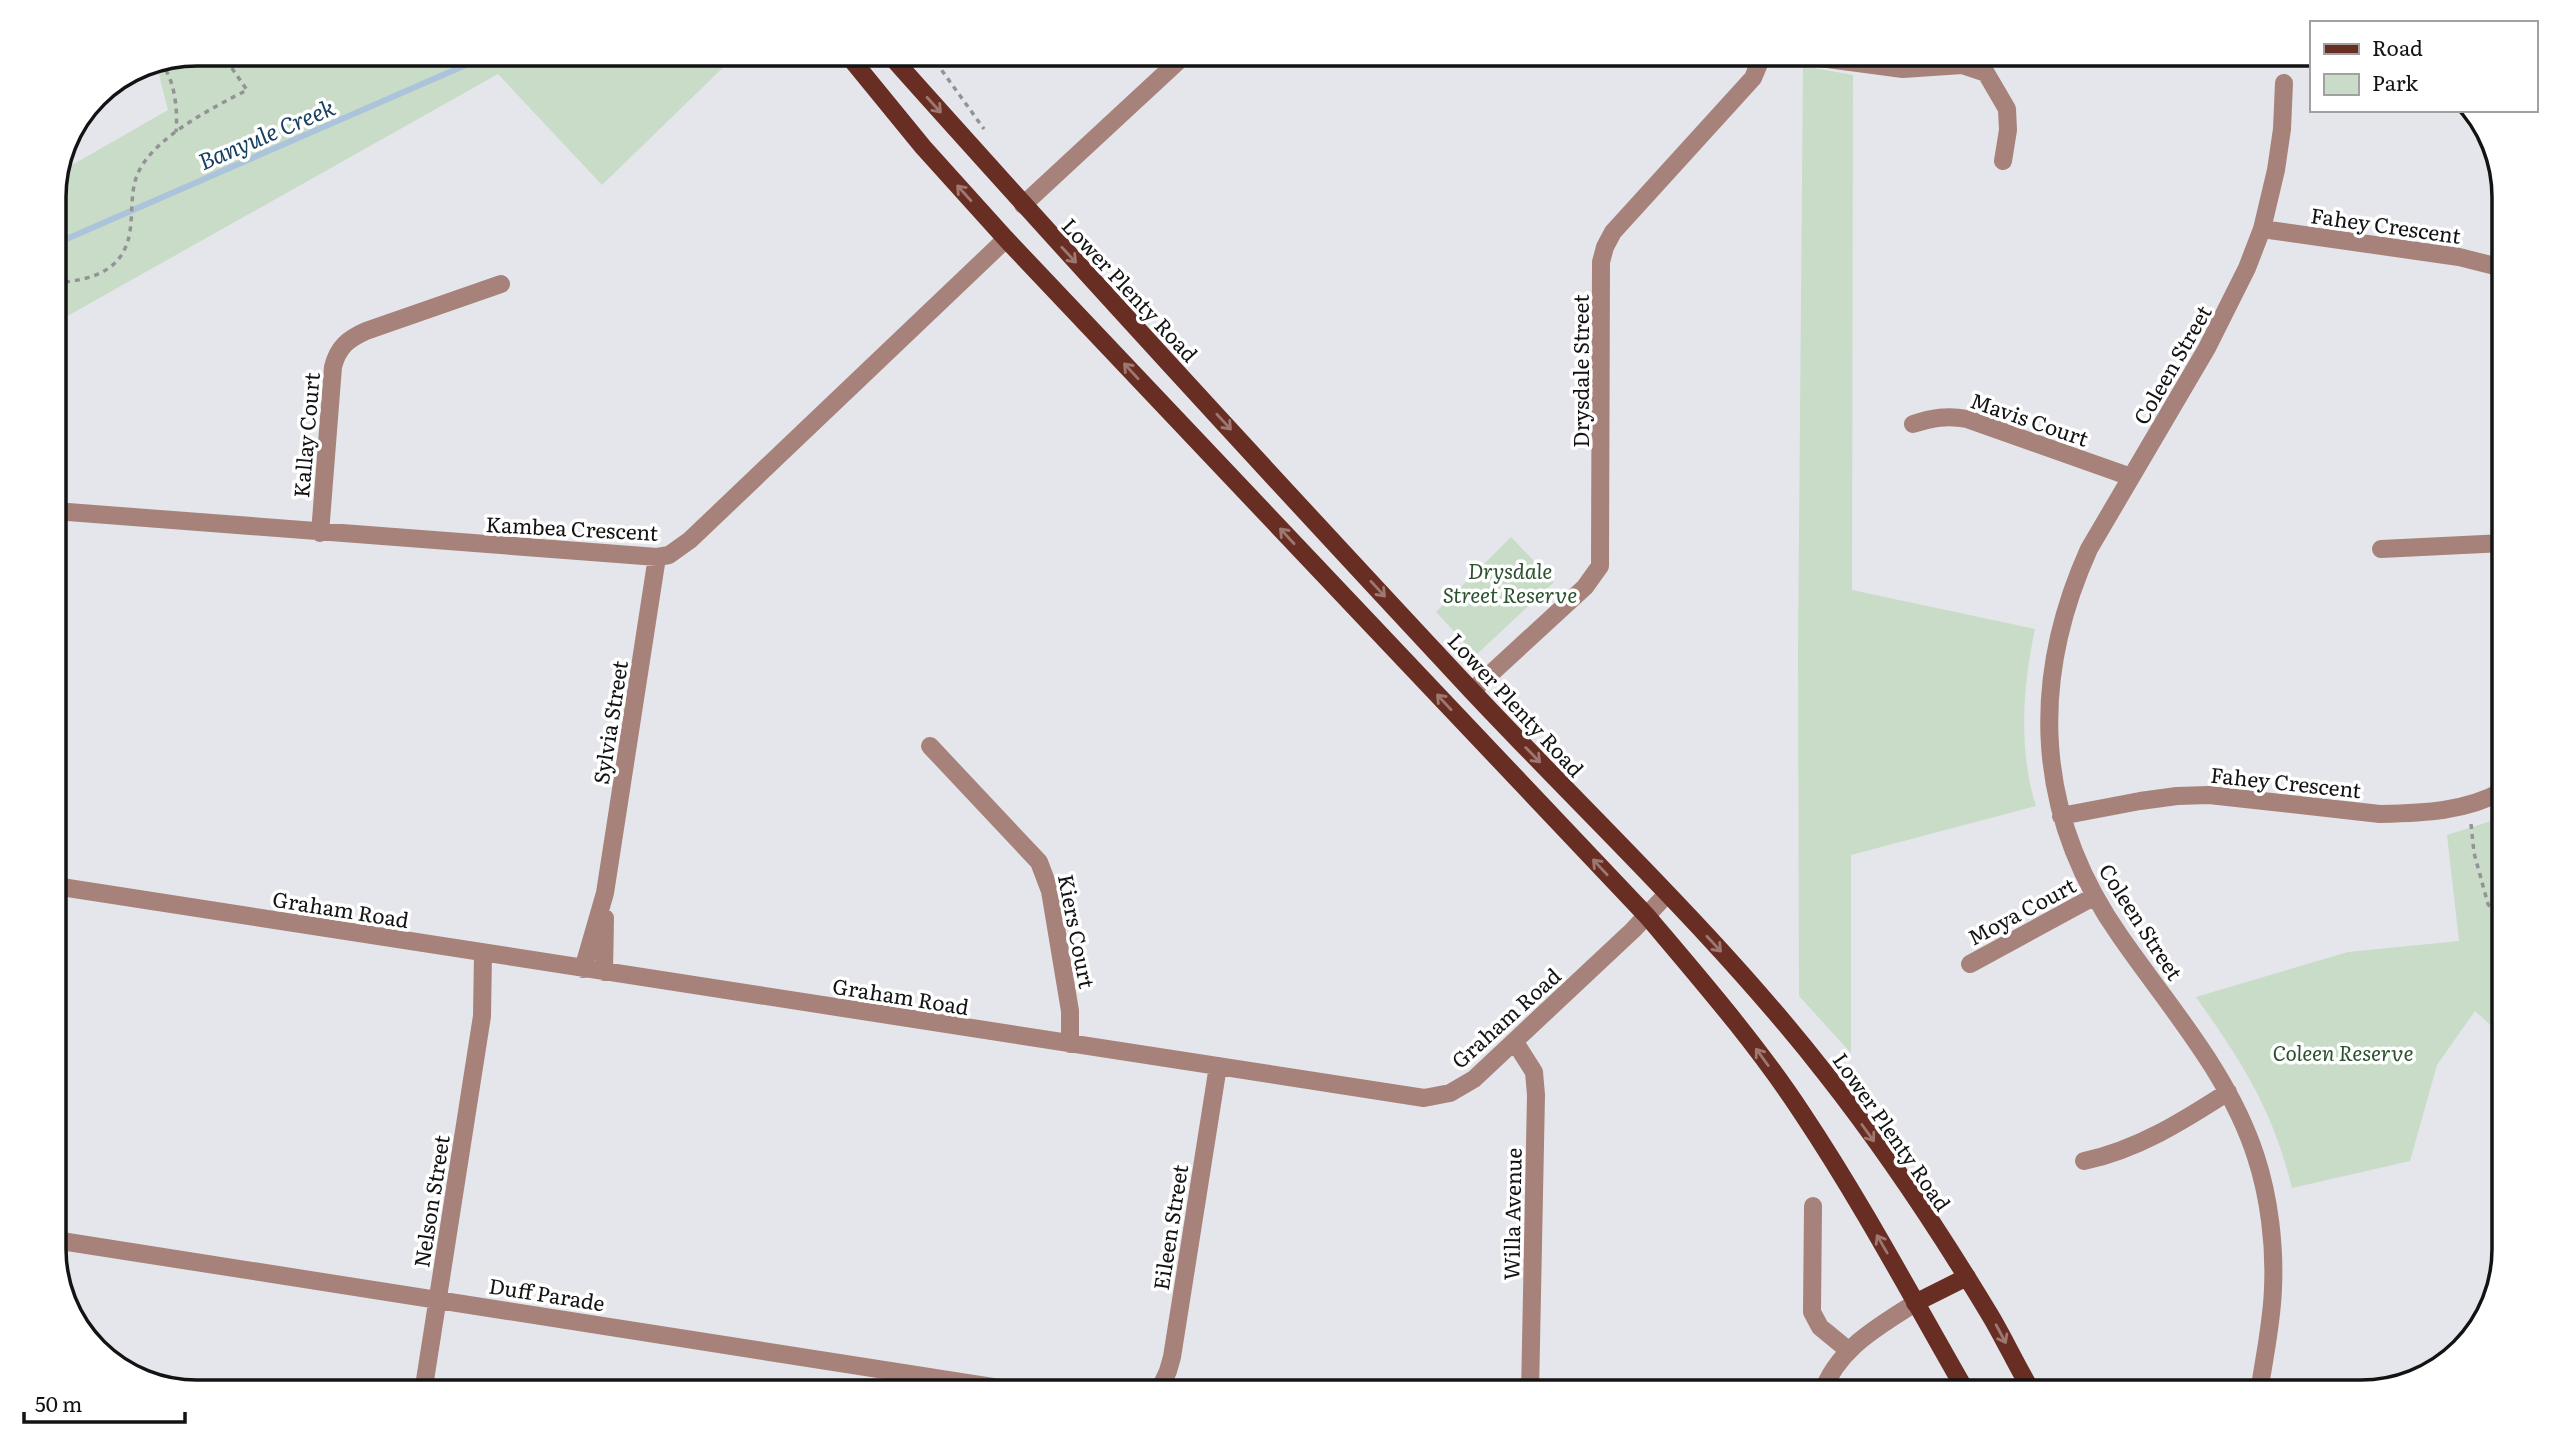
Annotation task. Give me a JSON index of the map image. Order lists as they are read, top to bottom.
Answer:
{
  "streets": {
    "main road": ["Lower Plenty Road"],
    "street": [
      "Fahey Crescent",
      "Coleen Street",
      "Drysdale Street",
      "Mavis Court",
      "Kallay Court",
      "Kambea Crescent",
      "Sylvia Street",
      "Graham Road",
      "Moya Court",
      "Kiers Court",
      "Nelson Street",
      "Willa Avenue",
      "Eileen Street",
      "Duff Parade"
    ]
  },
  "crossings": [
    ["Fahey Crescent", "Coleen Street"],
    ["Lower Plenty Road", "Drysdale Street"],
    ["Lower Plenty Road", "Graham Road"],
    ["Coleen Street", "Mavis Court"],
    ["Coleen Street", "Moya Court"],
    ["Kallay Court", "Kambea Crescent"],
    ["Kambea Crescent", "Sylvia Street"],
    ["Sylvia Street", "Graham Road"],
    ["Graham Road", "Kiers Court"],
    ["Graham Road", "Nelson Street"],
    ["Graham Road", "Willa Avenue"],
    ["Graham Road", "Eileen Street"],
    ["Nelson Street", "Duff Parade"]
  ],
  "water": ["Banyule Creek"],
  "parks": ["Drysdale Street Reserve", "Coleen Reserve"],
  "legend": ["Road", "Park"],
  "scale_bar": "50 m"
}
